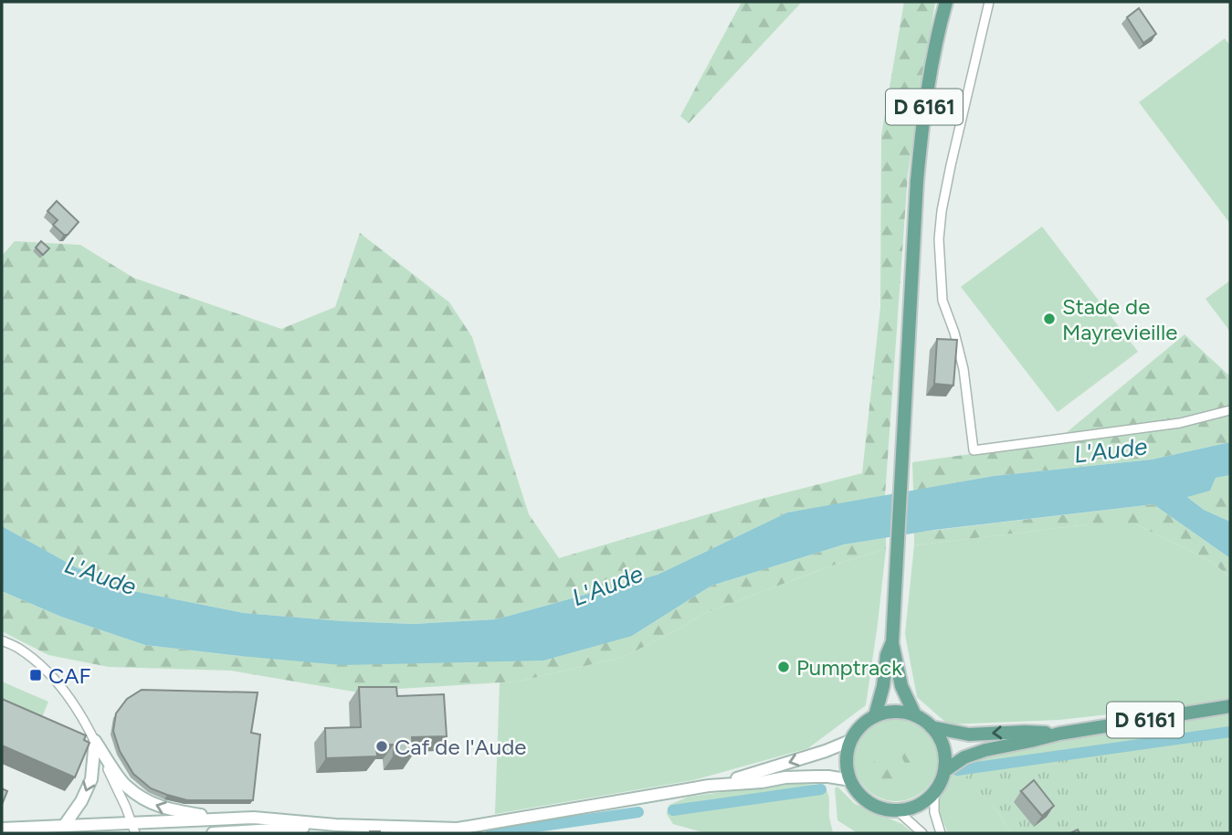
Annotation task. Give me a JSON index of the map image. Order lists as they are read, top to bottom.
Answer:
{
  "streets": {
    "main road": ["D 6161"]
  },
  "water": ["L'Aude"],
  "places": {
    "other": ["Stade de Mayrevieille", "Pumptrack", "Caf de l'Aude"],
    "transit": ["CAF"]
  }
}
